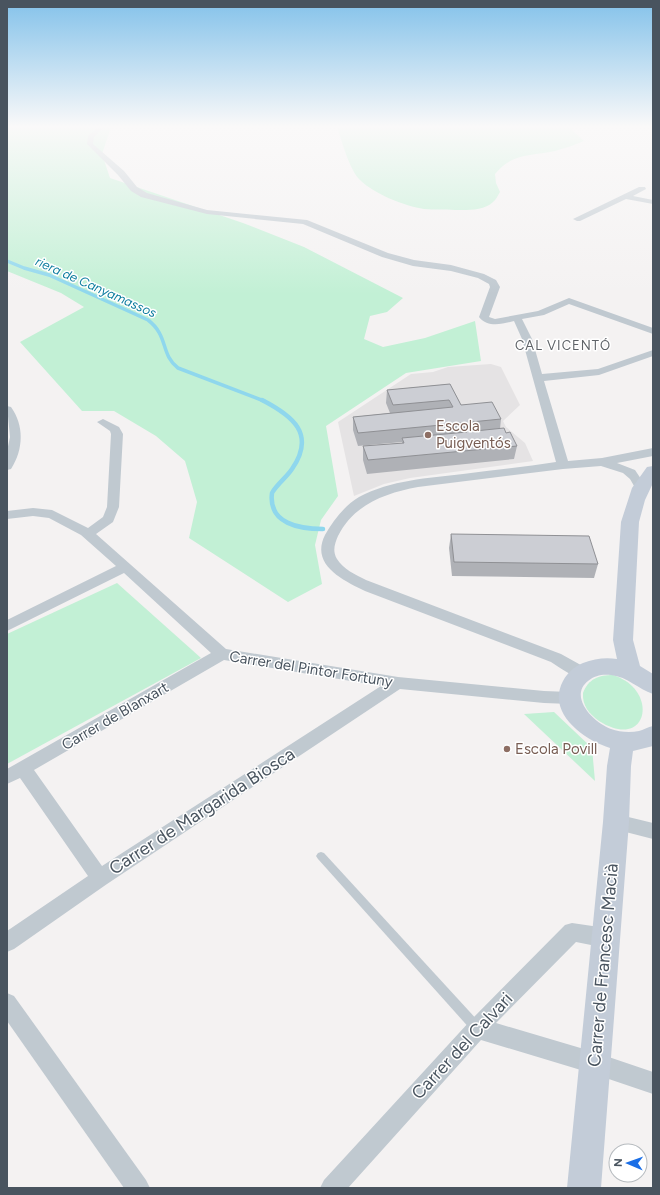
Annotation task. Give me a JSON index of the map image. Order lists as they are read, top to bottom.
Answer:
{
  "streets": {
    "street": [
      "Carrer del Pintor Fortuny",
      "Carrer de Blanxart",
      "Carrer de Margarida Biosca",
      "Carrer de Francesc Macià",
      "Carrer del Calvari"
    ]
  },
  "crossings": [
    ["Carrer del Pintor Fortuny", "Carrer de Blanxart"],
    ["Carrer del Pintor Fortuny", "Carrer de Margarida Biosca"],
    ["Carrer de Francesc Macià", "Carrer del Calvari"]
  ],
  "districts": ["CAL VICENTÓ"],
  "water": ["riera de Canyamassos"],
  "places": ["Escola Puigventós", "Escola Povill"],
  "north": "left"
}
